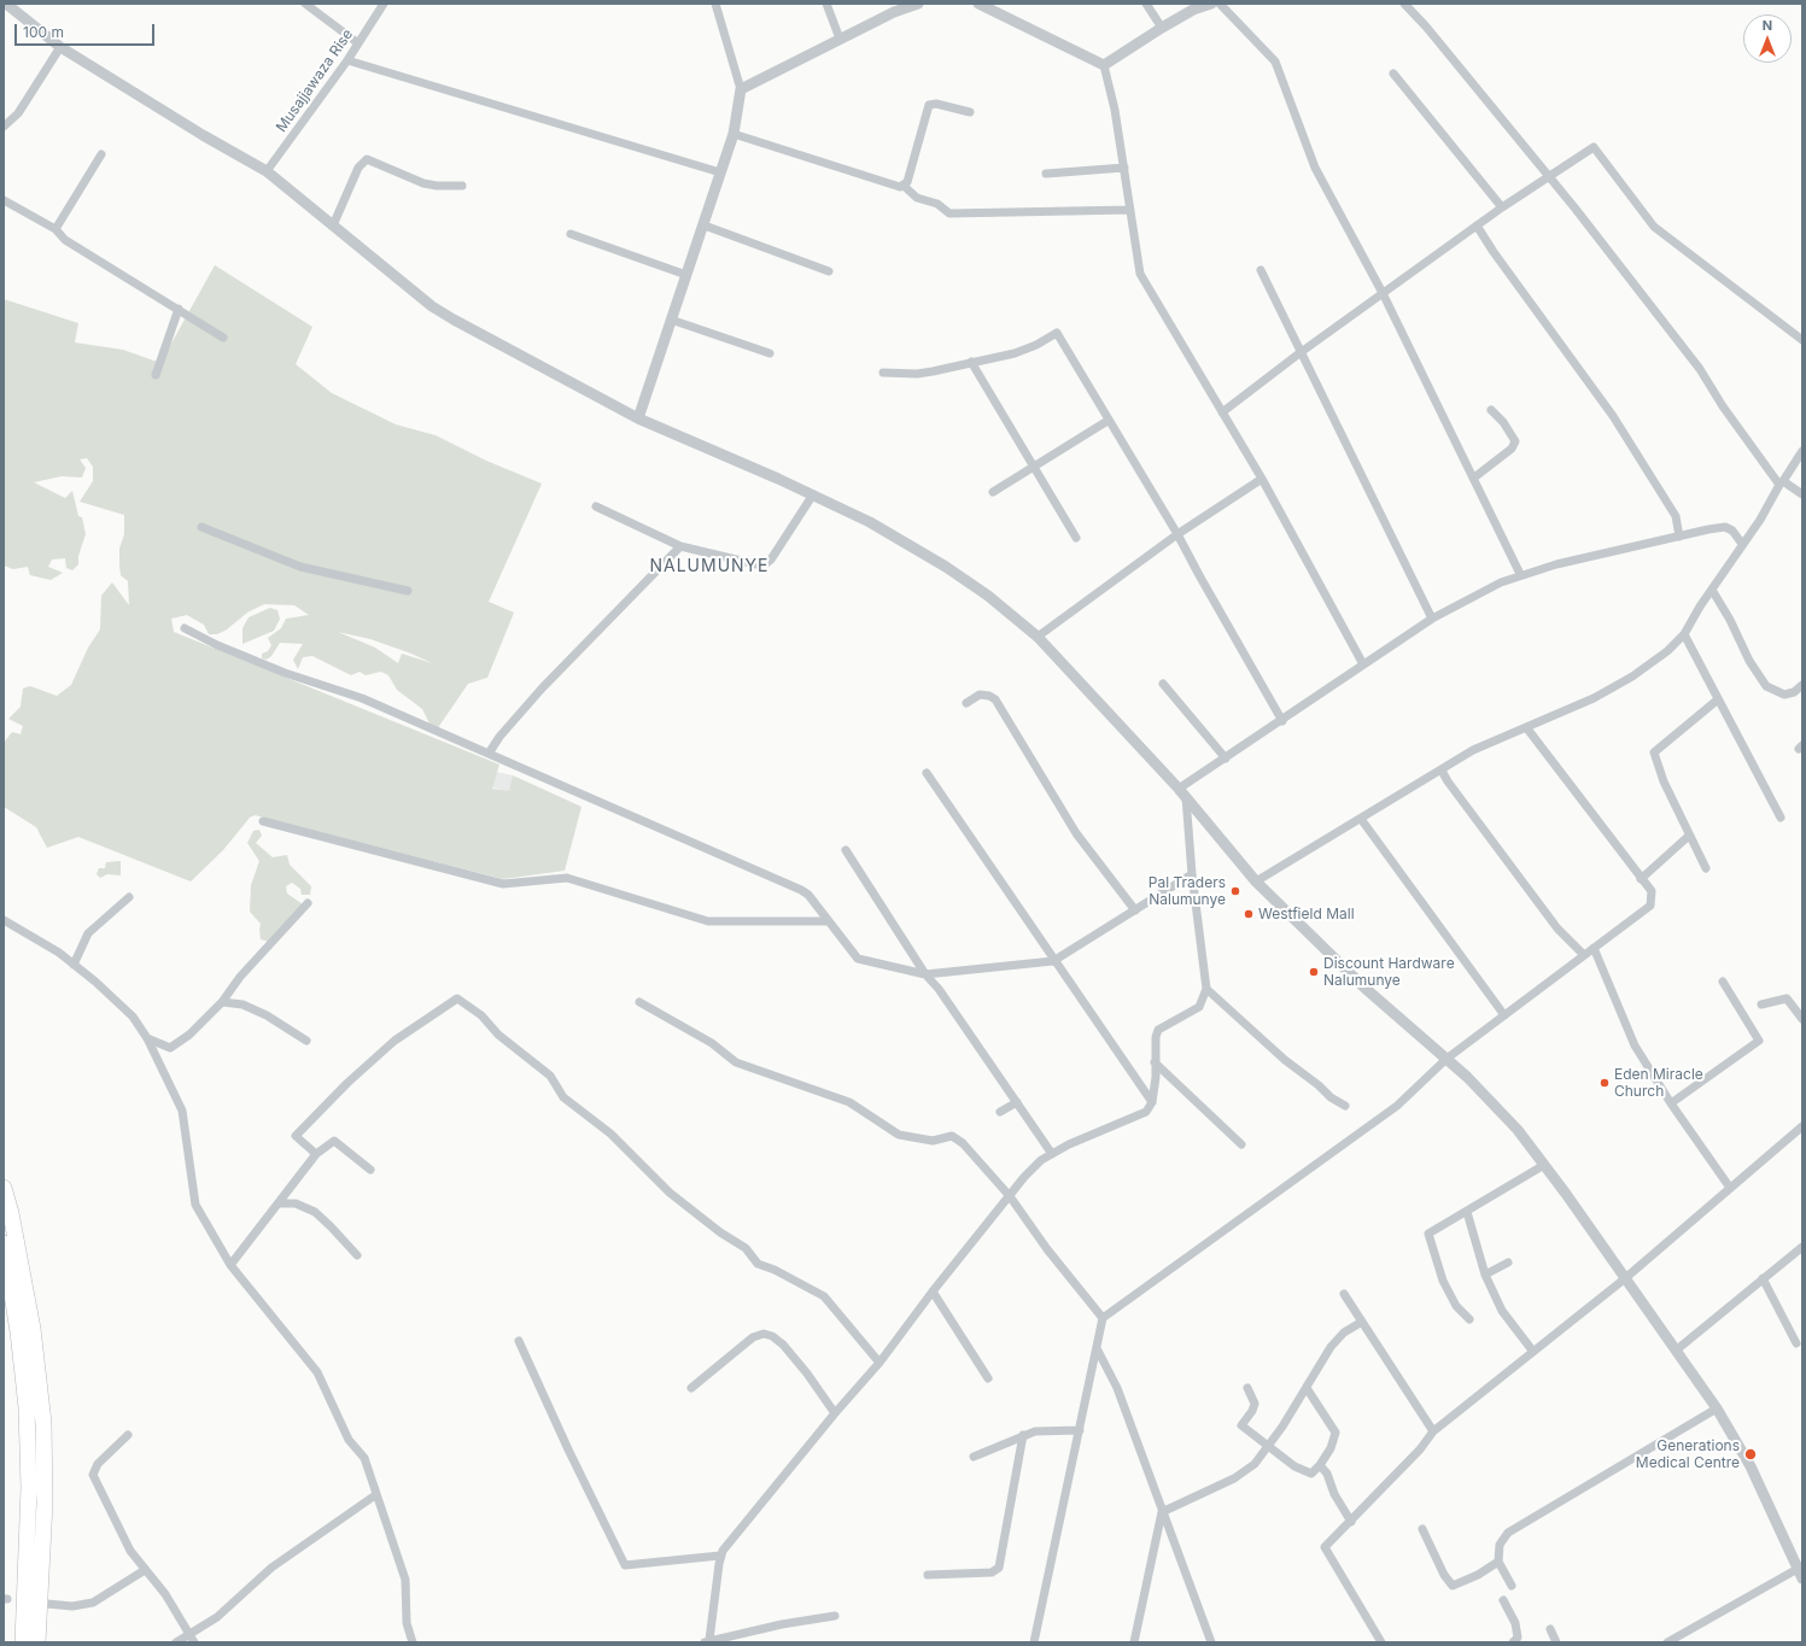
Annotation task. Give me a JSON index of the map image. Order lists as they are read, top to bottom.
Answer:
{
  "streets": {
    "street": ["Musajjawaza Rise"]
  },
  "districts": ["NALUMUNYE"],
  "places": [
    "Pal Traders Nalumunye",
    "Westfield Mall",
    "Discount Hardware Nalumunye",
    "Eden Miracle Church",
    "Generations Medical Centre"
  ],
  "scale_bar": "100 m",
  "north": "top"
}
